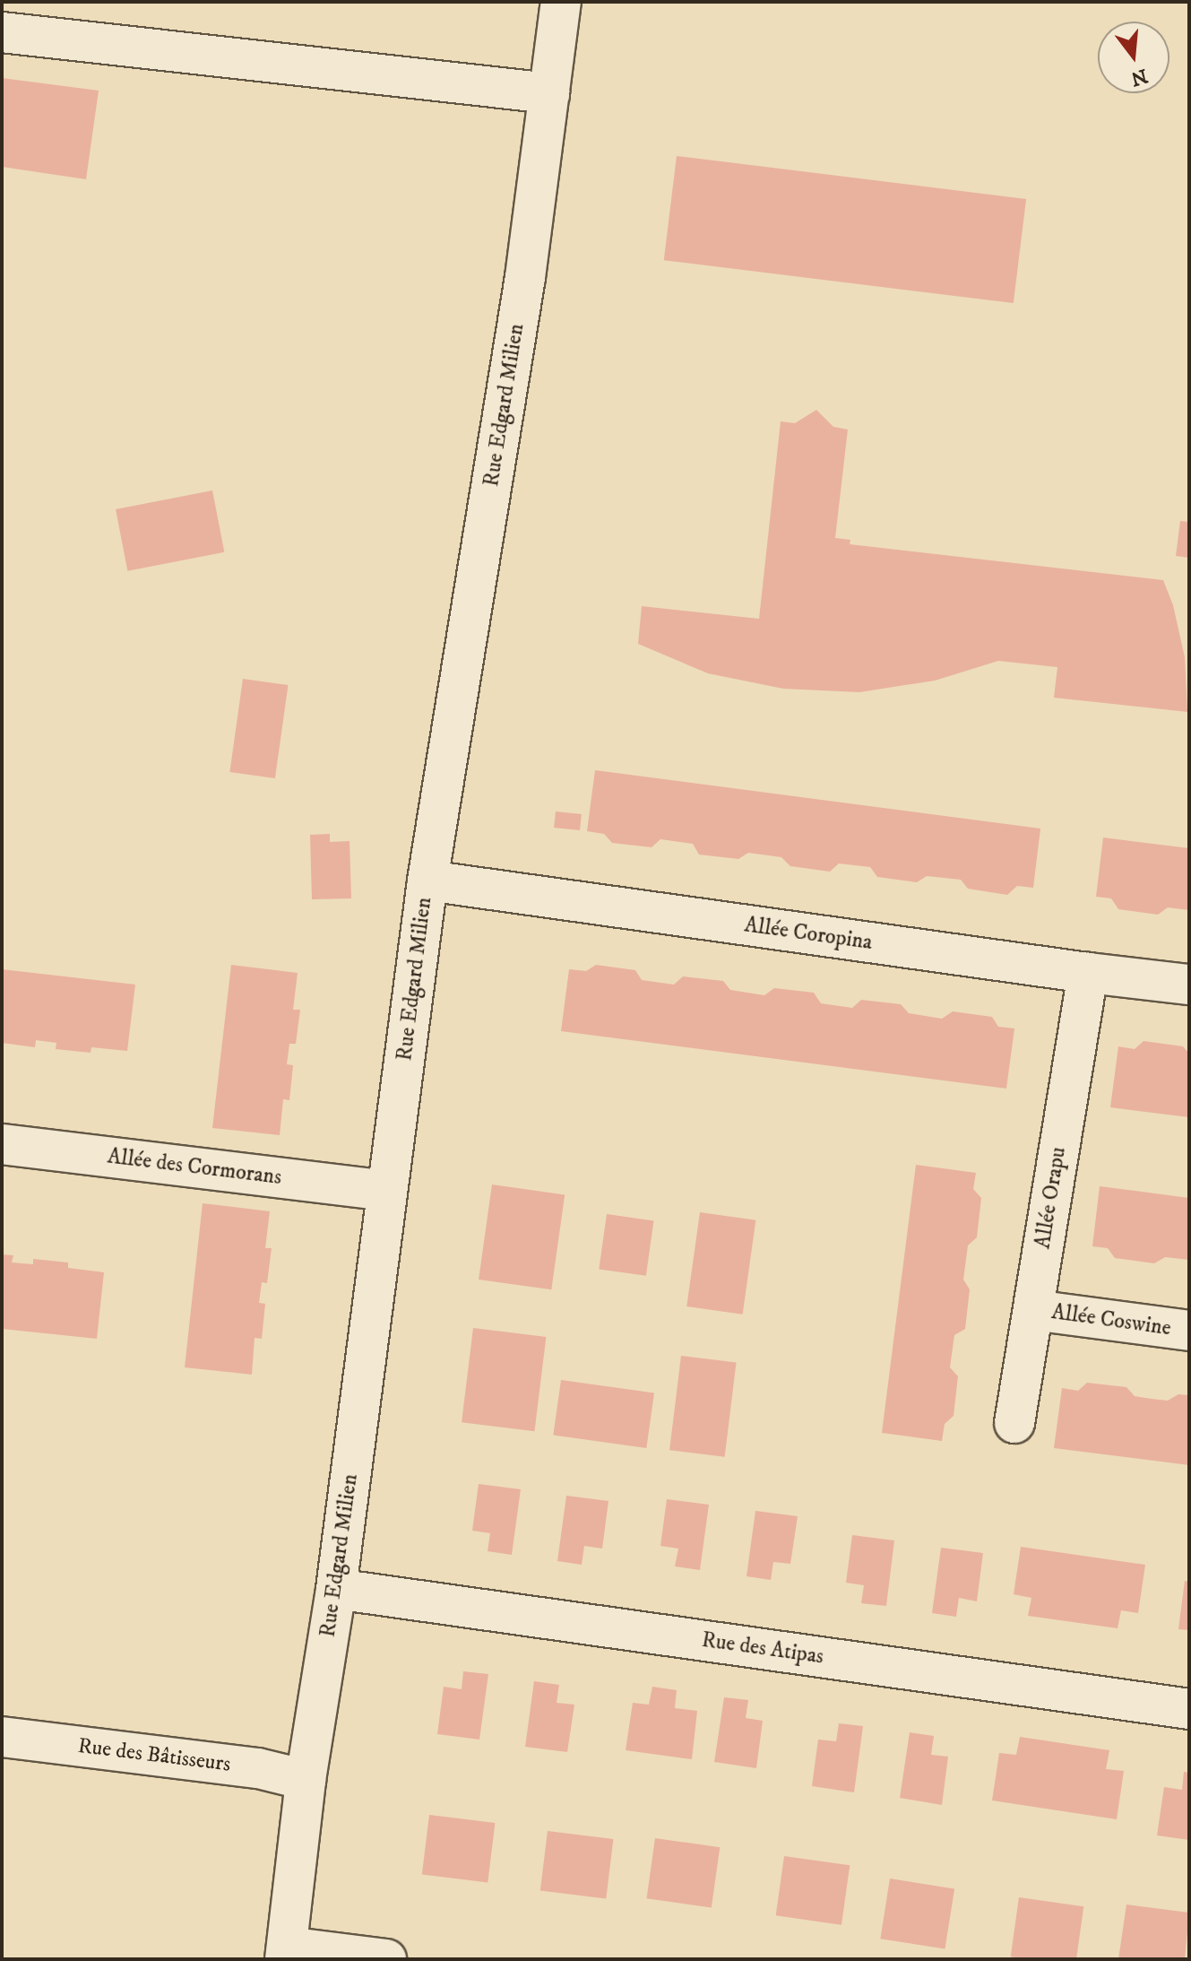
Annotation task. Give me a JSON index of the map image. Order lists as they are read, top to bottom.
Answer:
{
  "streets": {
    "street": [
      "Rue Edgard Milien",
      "Allée Coropina",
      "Allée des Cormorans",
      "Allée Orapu",
      "Allée Coswine",
      "Rue des Atipas",
      "Rue des Bâtisseurs"
    ]
  },
  "crossings": [
    ["Rue Edgard Milien", "Allée Coropina"],
    ["Rue Edgard Milien", "Allée des Cormorans"],
    ["Rue Edgard Milien", "Rue des Atipas"],
    ["Rue Edgard Milien", "Rue des Bâtisseurs"],
    ["Allée Coropina", "Allée Orapu"],
    ["Allée Orapu", "Allée Coswine"]
  ],
  "north": "bottom"
}
